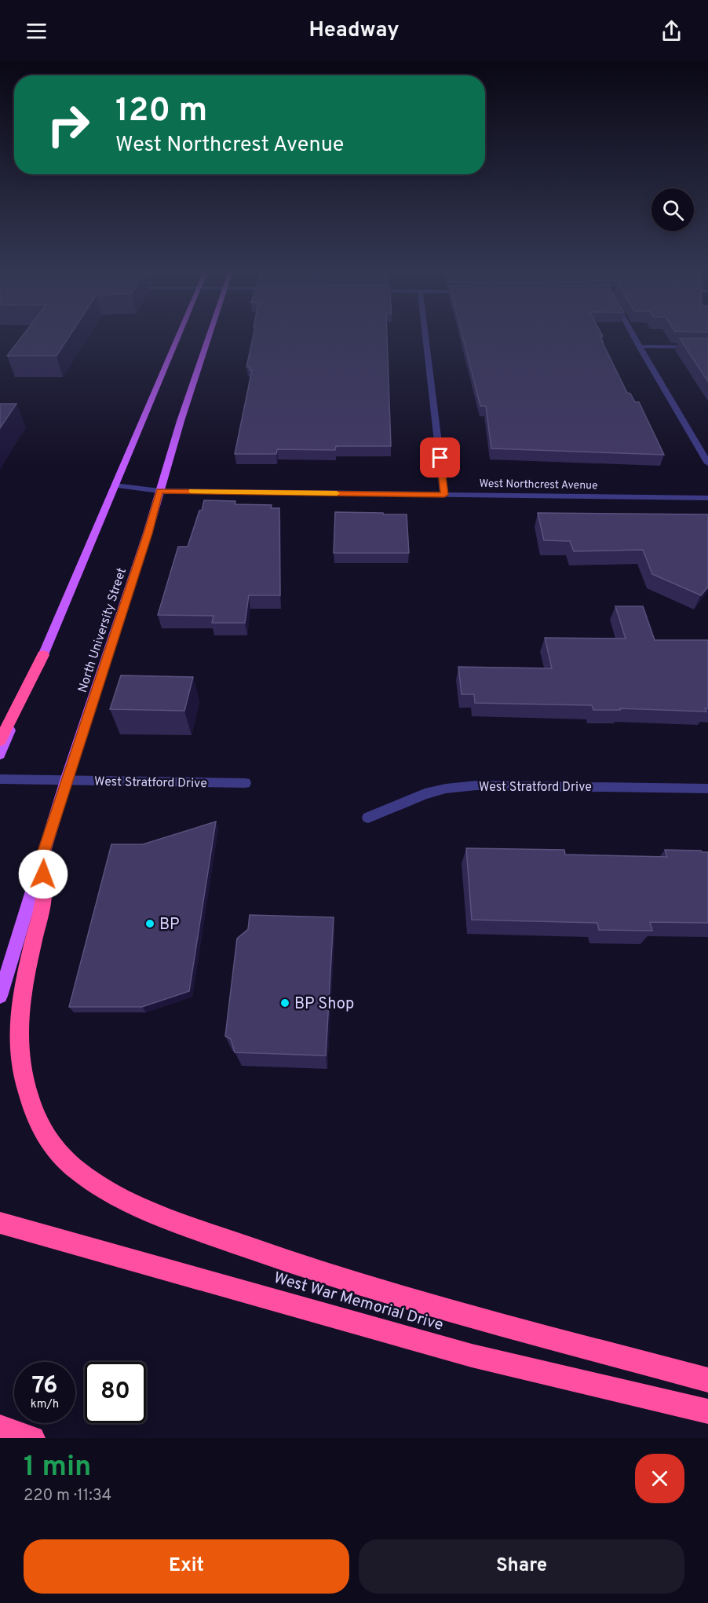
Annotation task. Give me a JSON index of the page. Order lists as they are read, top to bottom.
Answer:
{
  "streets": {
    "highway": ["West War Memorial Drive"],
    "main road": ["North University Street"],
    "street": ["West Northcrest Avenue", "West Stratford Drive"]
  },
  "crossings": [
    ["West Northcrest Avenue", "North University Street"],
    ["North University Street", "West Stratford Drive"]
  ],
  "places": ["BP", "BP Shop"],
  "page": {
    "header": "Headway",
    "turn": ["120 m", "West Northcrest Avenue"],
    "speed": "76 km/h",
    "limit": "80",
    "heading": ["1 min", "220 m · 11:34"],
    "buttons": ["Exit", "Share"]
  }
}
